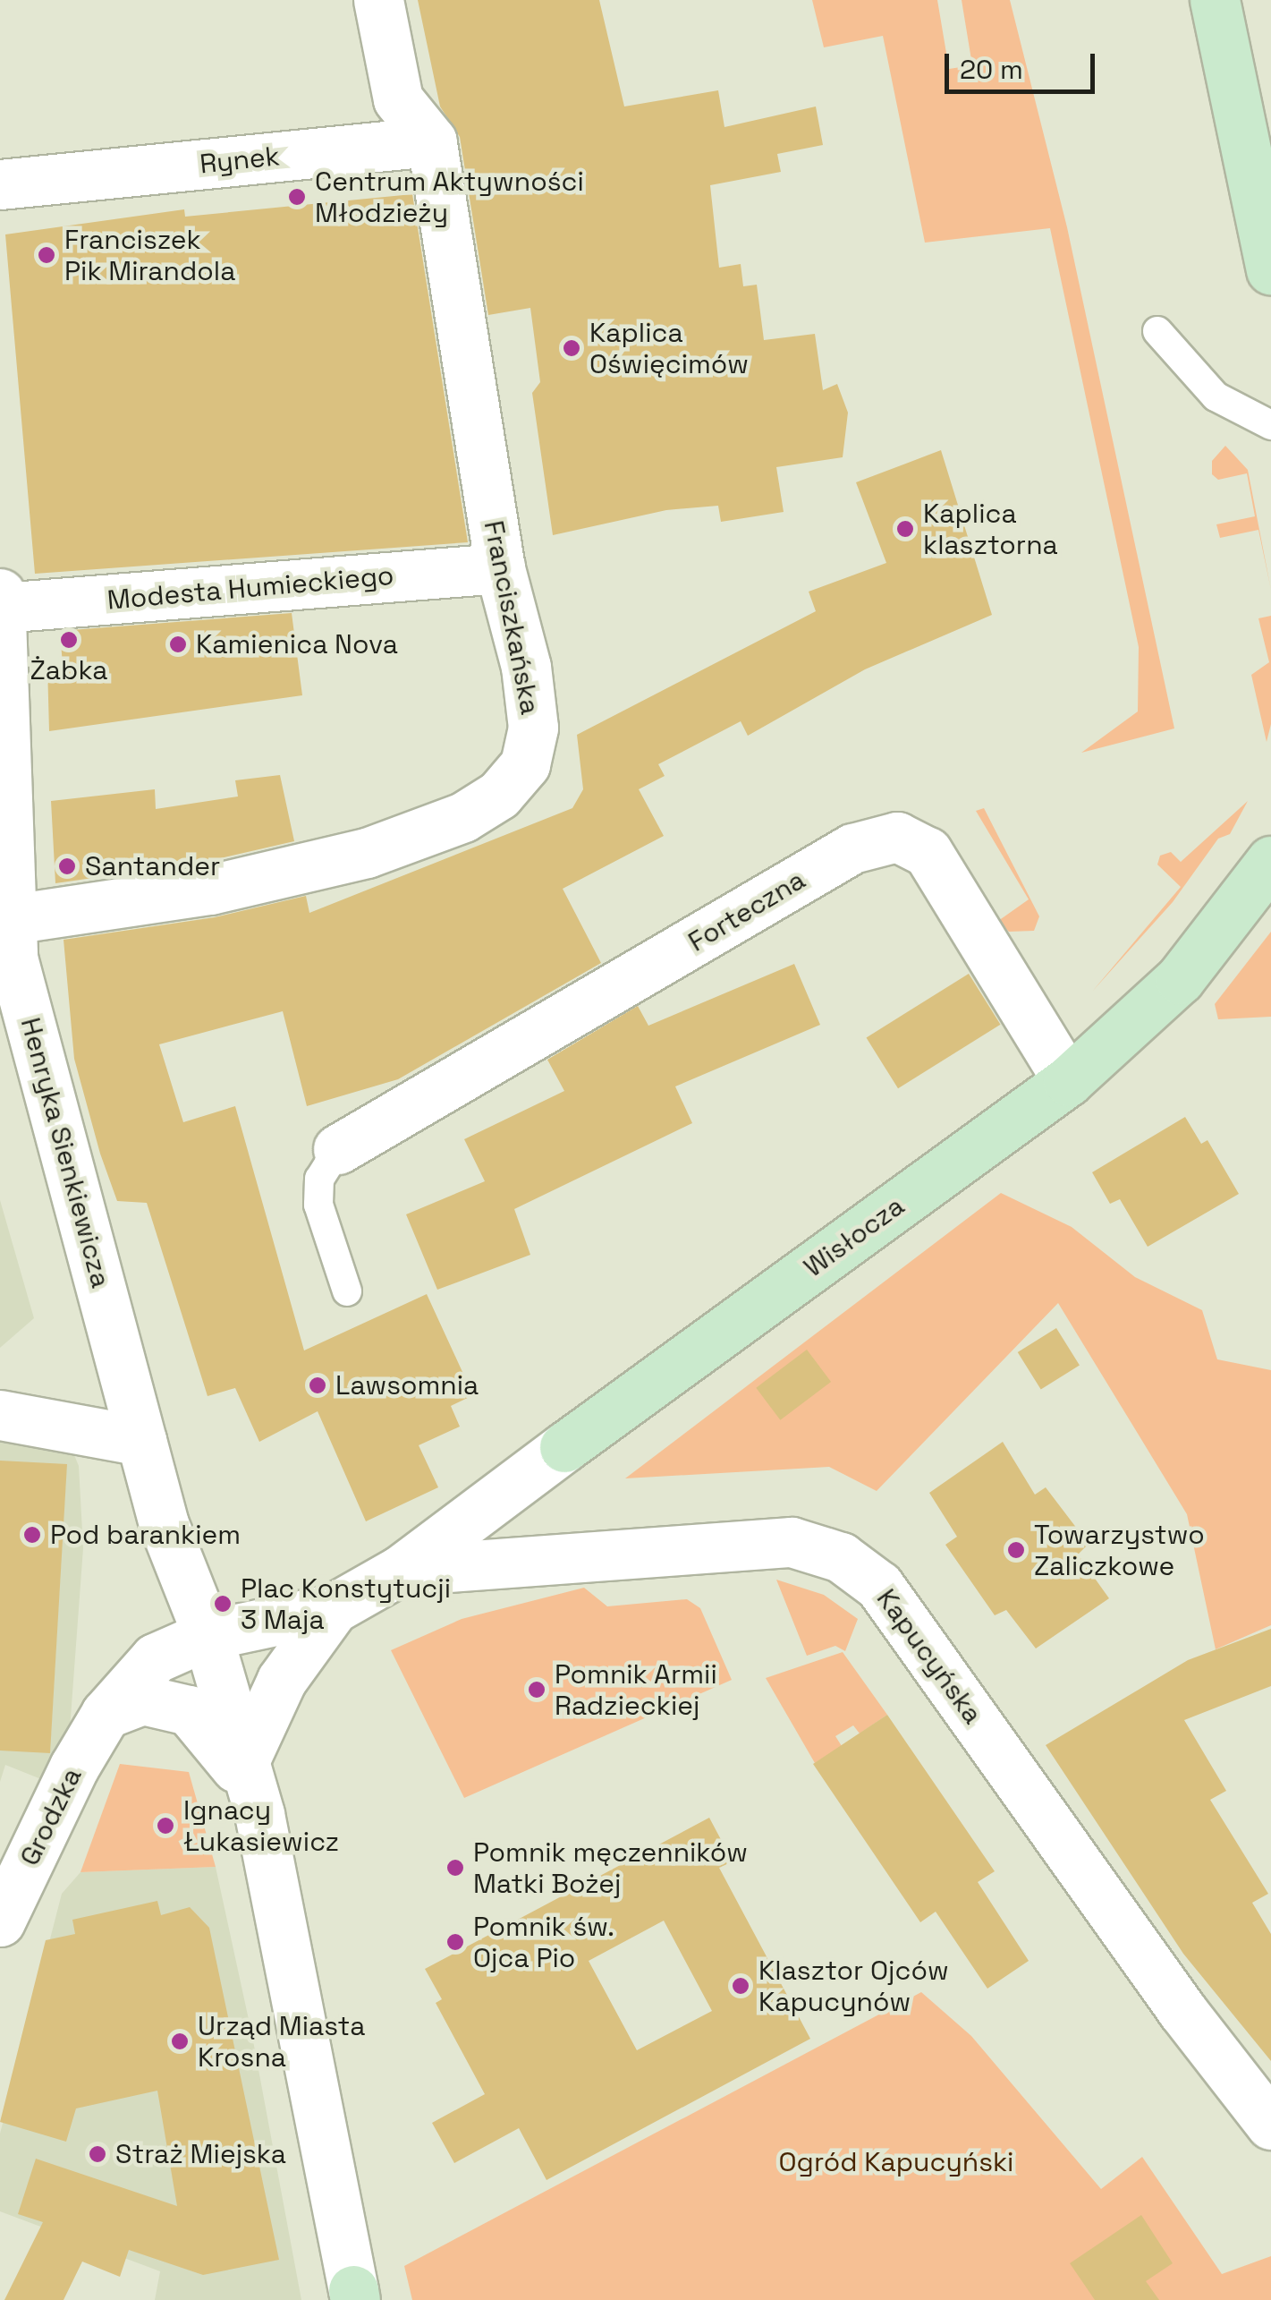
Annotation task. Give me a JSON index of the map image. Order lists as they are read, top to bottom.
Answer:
{
  "streets": {
    "street": [
      "Rynek",
      "Modesta Humieckiego",
      "Franciszkańska",
      "Forteczna",
      "Henryka Sienkiewicza",
      "Wisłocza",
      "Kapucyńska",
      "Grodzka"
    ]
  },
  "crossings": [
    ["Rynek", "Franciszkańska"],
    ["Modesta Humieckiego", "Franciszkańska"],
    ["Modesta Humieckiego", "Henryka Sienkiewicza"],
    ["Franciszkańska", "Henryka Sienkiewicza"],
    ["Forteczna", "Wisłocza"],
    ["Wisłocza", "Kapucyńska"]
  ],
  "parks": ["Ogród Kapucyński"],
  "places": [
    "Centrum Aktywności Młodzieży",
    "Franciszek Pik Mirandola",
    "Kaplica Oświęcimów",
    "Kaplica klasztorna",
    "Żabka",
    "Kamienica Nova",
    "Santander",
    "Lawsomnia",
    "Pod barankiem",
    "Towarzystwo Zaliczkowe",
    "Plac Konstytucji 3 Maja",
    "Pomnik Armii Radzieckiej",
    "Ignacy Łukasiewicz",
    "Pomnik męczenników Matki Bożej",
    "Pomnik św. Ojca Pio",
    "Klasztor Ojców Kapucynów",
    "Urząd Miasta Krosna",
    "Straż Miejska"
  ],
  "scale_bar": "20 m"
}
